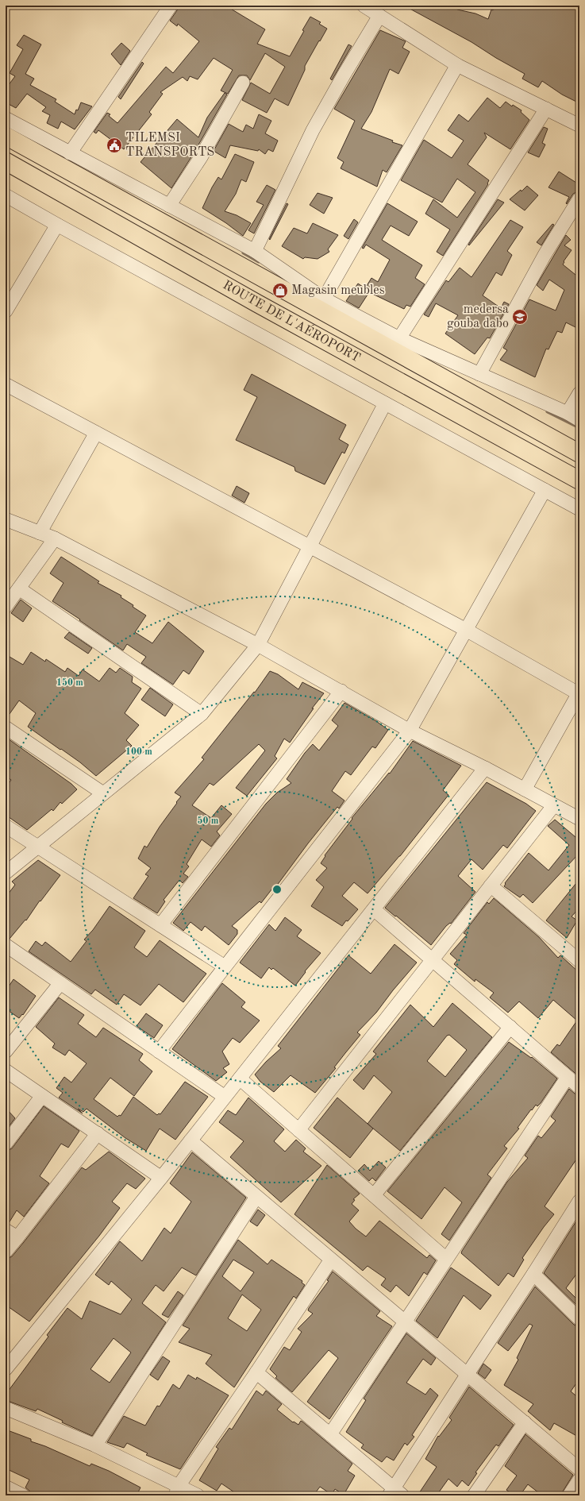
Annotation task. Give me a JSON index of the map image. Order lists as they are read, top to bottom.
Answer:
{
  "streets": {
    "highway": ["ROUTE DE L'AÉROPORT"]
  },
  "places": {
    "public building": ["TILEMSI TRANSPORTS"],
    "shop": ["Magasin meubles"],
    "school or university": ["medersa gouba dabo"]
  },
  "rings": ["150 m", "100 m", "50 m"]
}
